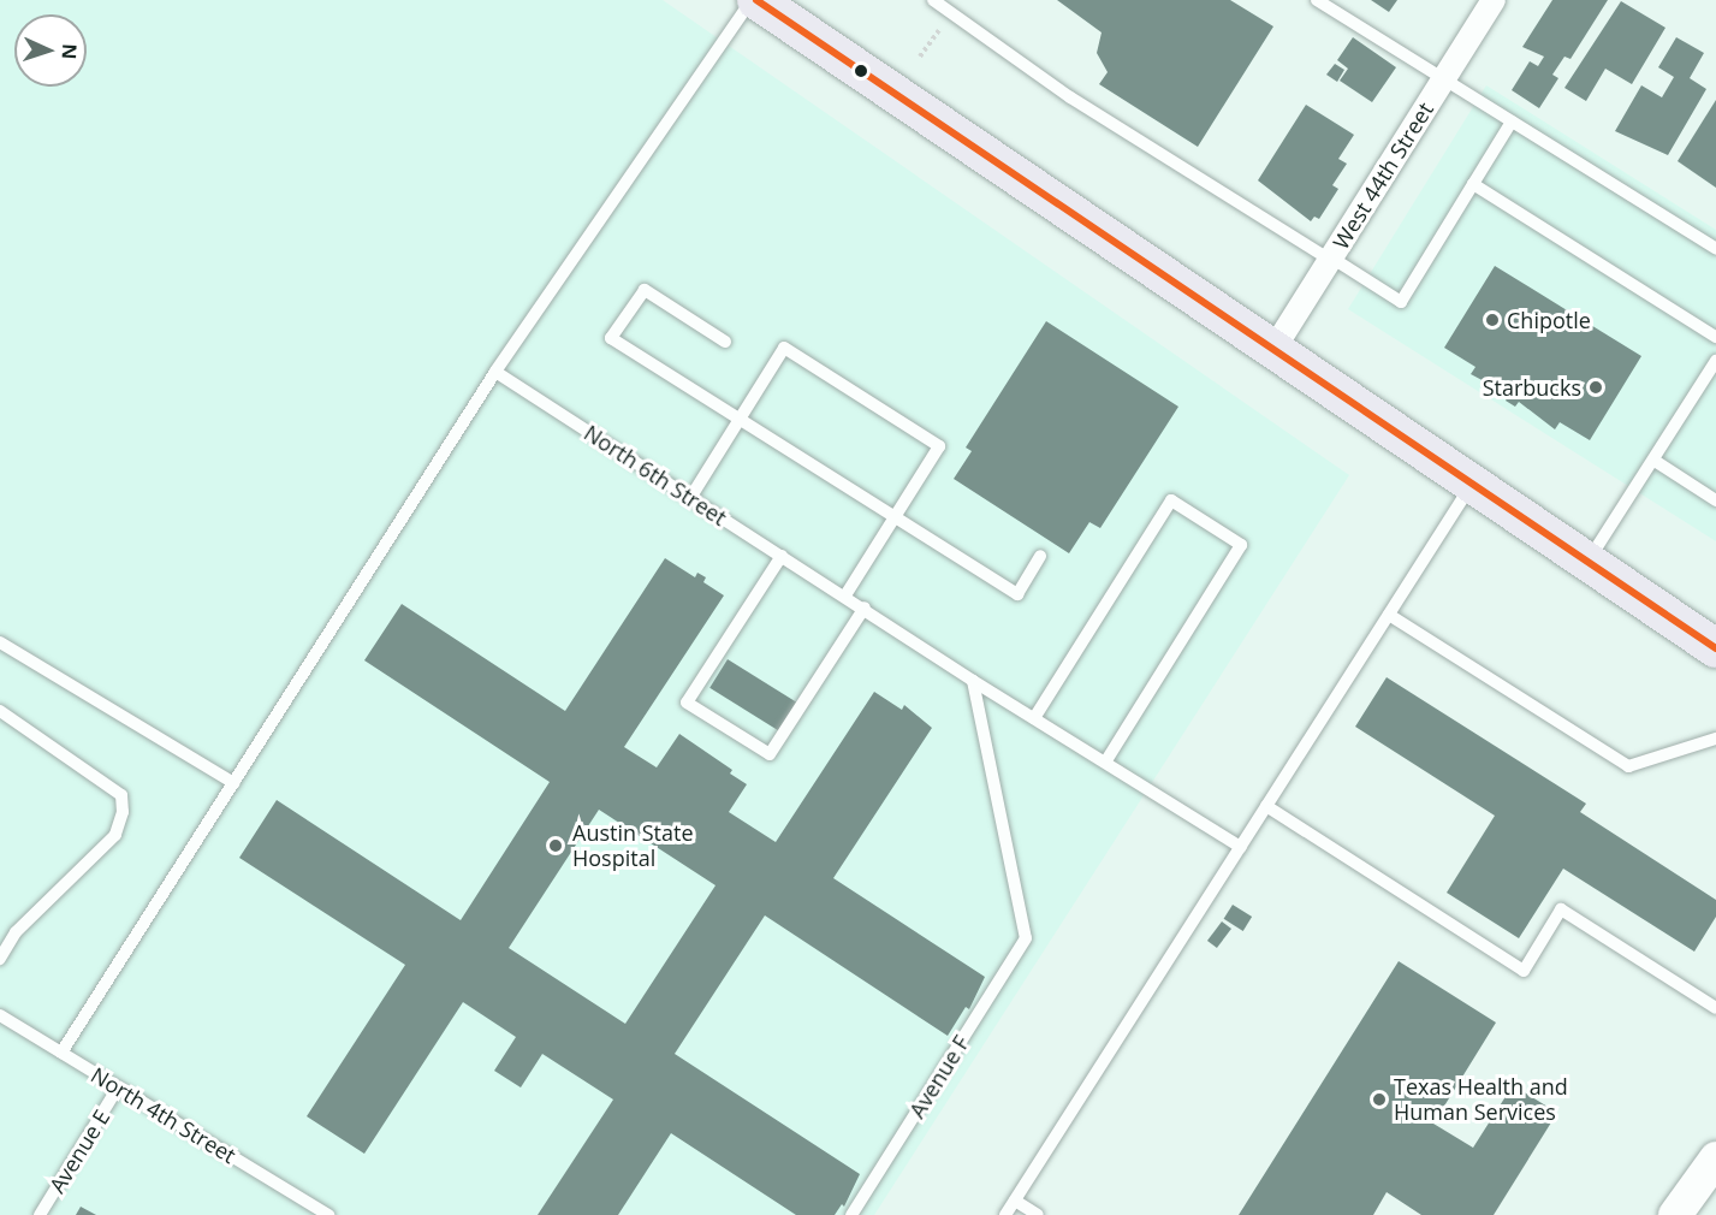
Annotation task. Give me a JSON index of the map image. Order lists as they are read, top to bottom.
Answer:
{
  "streets": {
    "street": ["West 44th Street"],
    "lane": [
      "North 6th Street",
      "Avenue F",
      "North 4th Street",
      "Avenue E"
    ]
  },
  "crossings": [
    ["North 6th Street", "Avenue F"],
    ["North 4th Street", "Avenue E"]
  ],
  "places": [
    "Chipotle",
    "Starbucks",
    "Austin State Hospital",
    "Texas Health and Human Services"
  ],
  "north": "right"
}
